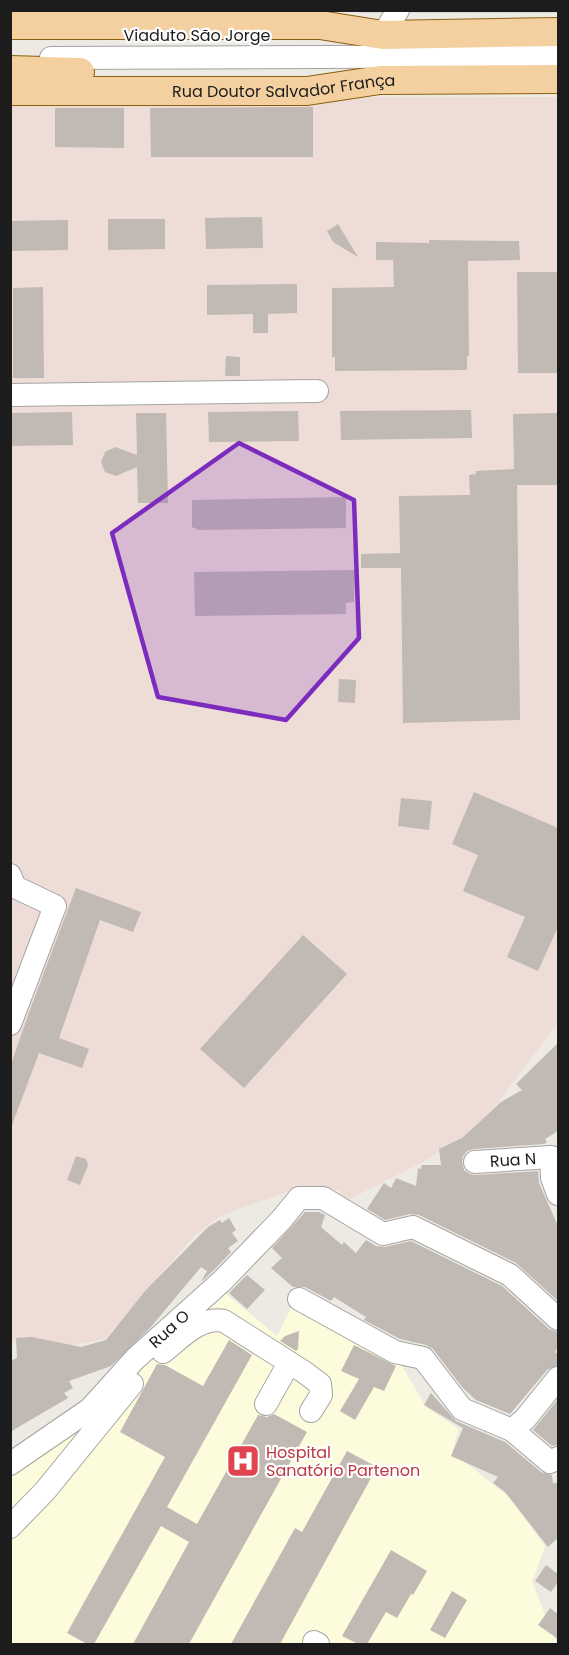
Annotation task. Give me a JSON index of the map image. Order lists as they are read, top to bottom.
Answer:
{
  "streets": {
    "main road": ["Viaduto São Jorge", "Rua Doutor Salvador França"],
    "street": ["Rua N", "Rua O"]
  },
  "crossings": [
    ["Viaduto São Jorge", "Rua Doutor Salvador França"]
  ],
  "places": {
    "hospital": ["Hospital Sanatório Partenon"]
  }
}
